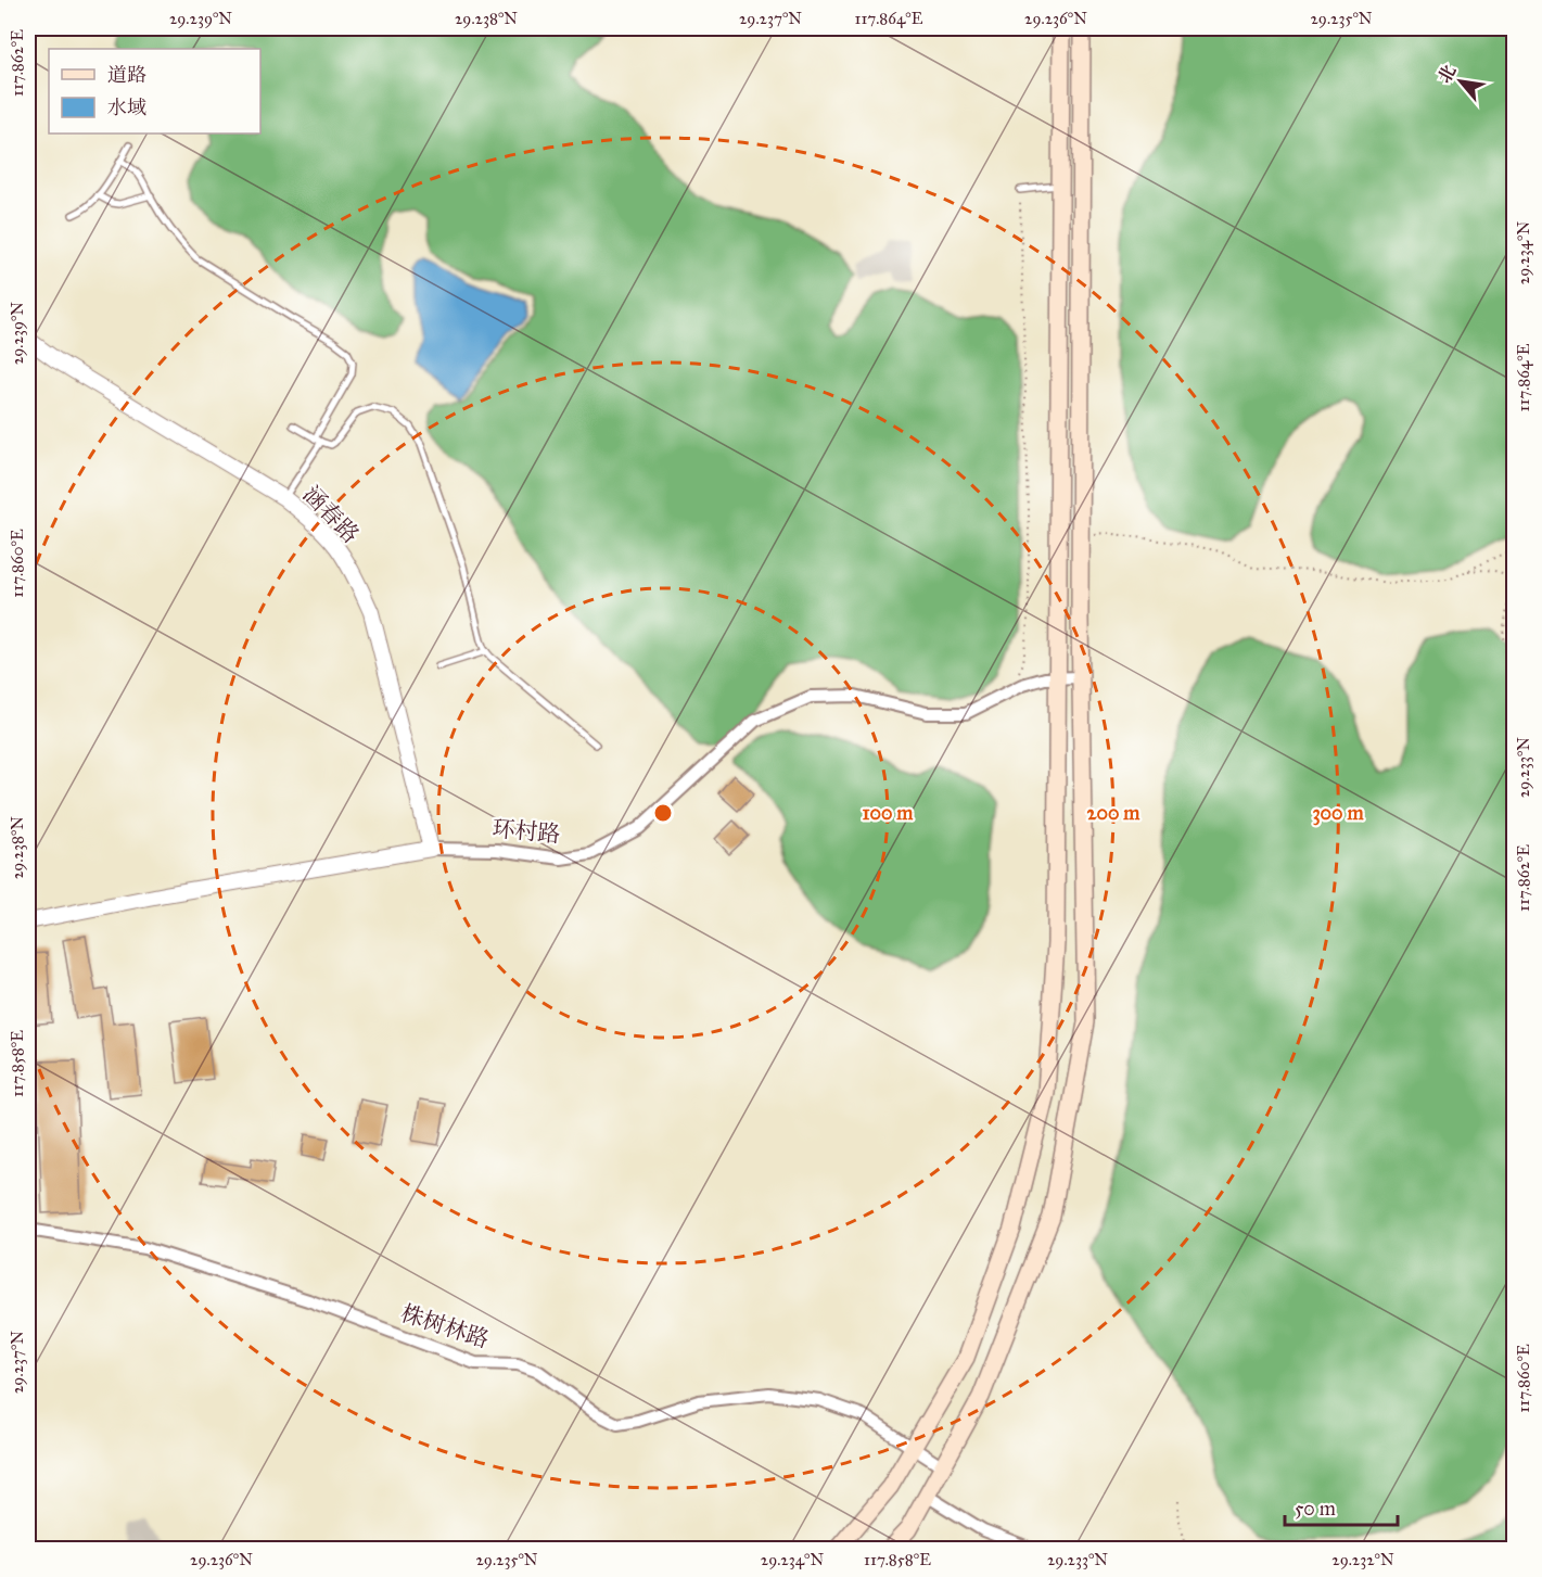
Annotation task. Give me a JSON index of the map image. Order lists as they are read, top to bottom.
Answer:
{
  "streets": {
    "street": ["涵春路", "环村路", "株树林路"]
  },
  "crossings": [
    ["涵春路", "环村路"]
  ],
  "legend": ["道路", "水域"],
  "scale_bar": "50 m",
  "north": "top left",
  "coordinates": [
    "29.239°N",
    "29.238°N",
    "29.237°N",
    "117.864°E",
    "29.236°N",
    "29.235°N",
    "117.862°E",
    "29.234°N",
    "117.860°E",
    "29.233°N",
    "117.858°E",
    "29.232°N"
  ],
  "rings": ["100 m", "200 m", "300 m"]
}
